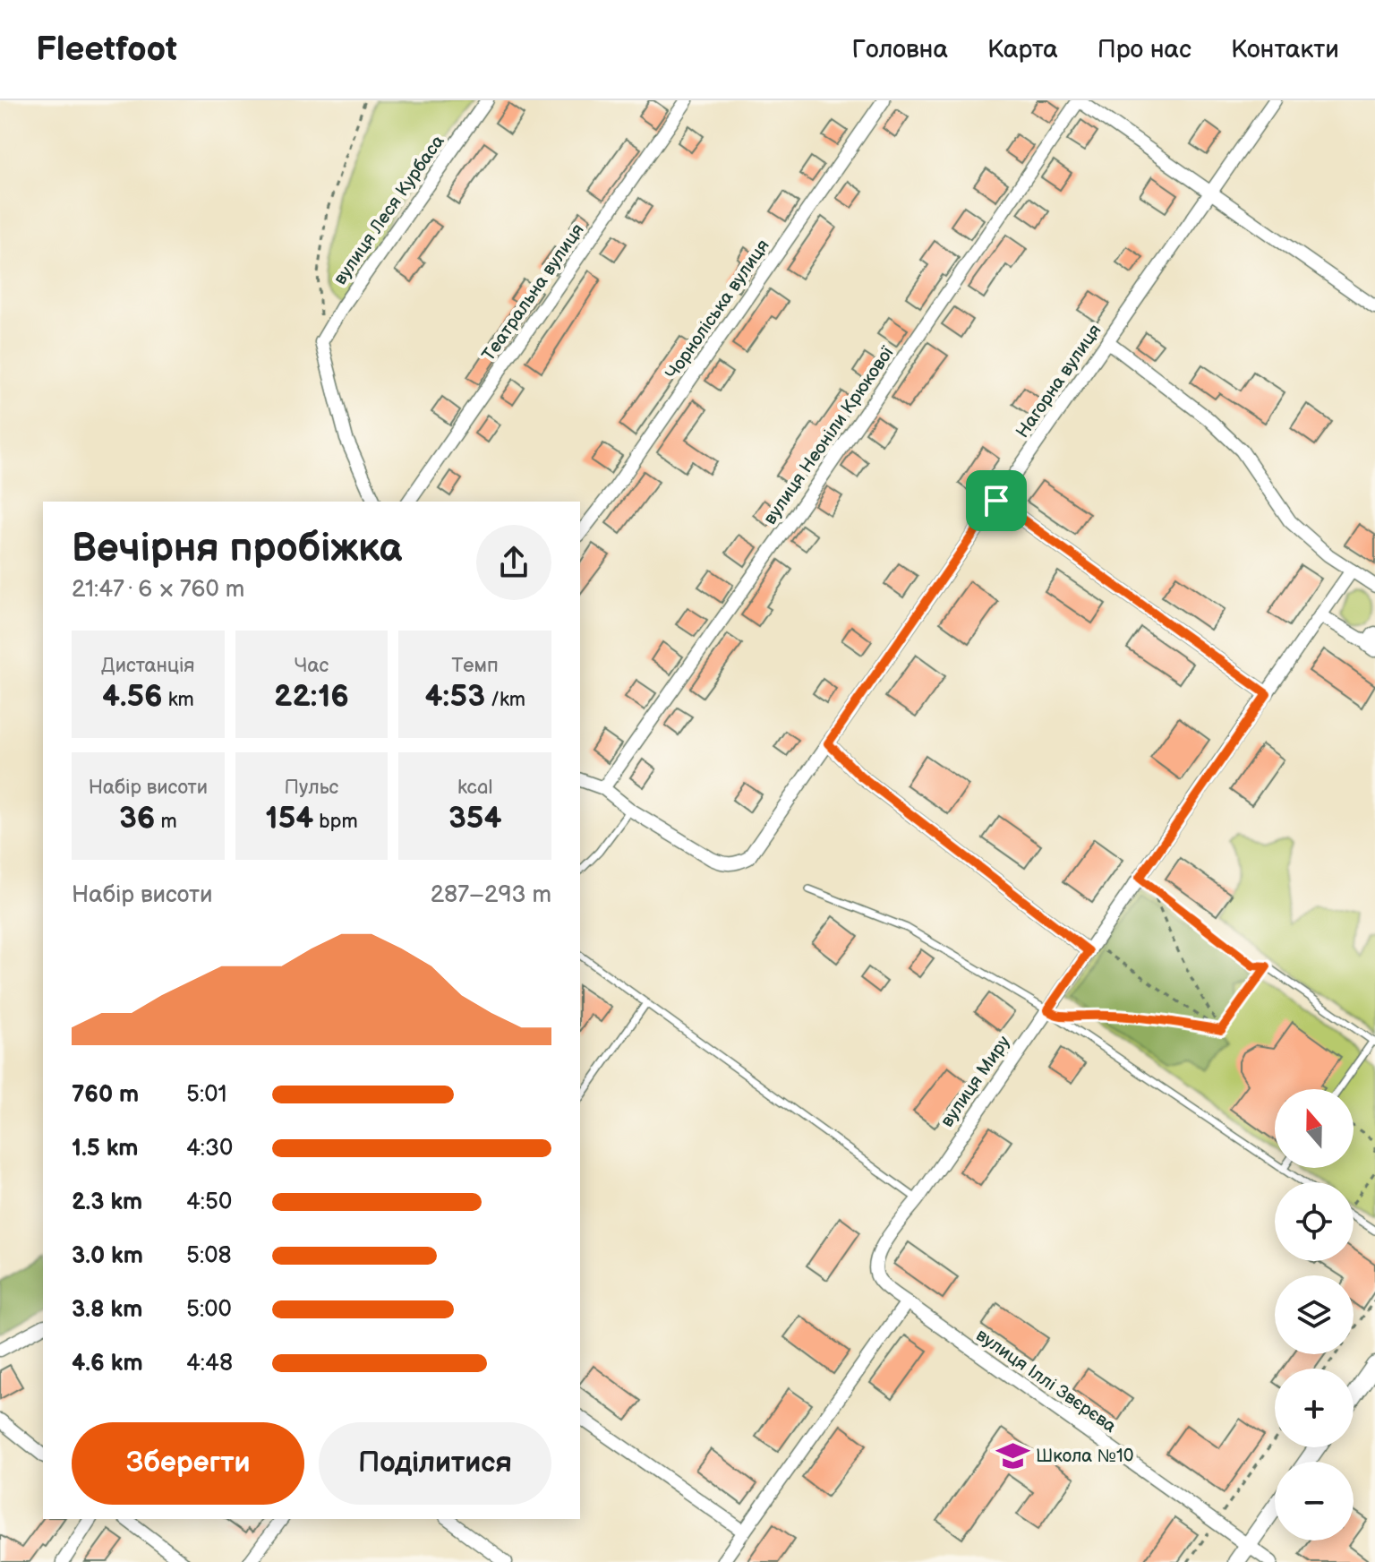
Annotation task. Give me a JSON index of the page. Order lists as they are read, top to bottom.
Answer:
{
  "streets": {
    "street": [
      "вулиця Леся Курбаса",
      "Театральна вулиця",
      "Чорноліська вулиця",
      "Нагорна вулиця",
      "вулиця Неоніли Крюкової",
      "вулиця Миру",
      "вулиця Іллі Звєрєва"
    ]
  },
  "crossings": [
    ["вулиця Миру", "вулиця Іллі Звєрєва"]
  ],
  "places": {
    "school or university": ["Школа №10"]
  },
  "north": "top",
  "page": {
    "header": "Fleetfoot",
    "nav": [
      "Головна",
      "Карта",
      "Про нас",
      "Контакти"
    ],
    "heading": ["Вечірня пробіжка", "21:47 · 6 × 760 m"],
    "stats": [
      ["Дистанція", "4.56 km"],
      ["Час", "22:16"],
      ["Темп", "4:53 /km"],
      ["Набір висоти", "36 m"],
      ["Пульс", "154 bpm"],
      ["kcal", "354"]
    ],
    "chart": ["Набір висоти", "287–293 m"],
    "list": [
      {
        "name": "760 m",
        "note": "5:01"
      },
      {
        "name": "1.5 km",
        "note": "4:30"
      },
      {
        "name": "2.3 km",
        "note": "4:50"
      },
      {
        "name": "3.0 km",
        "note": "5:08"
      },
      {
        "name": "3.8 km",
        "note": "5:00"
      },
      {
        "name": "4.6 km",
        "note": "4:48"
      }
    ],
    "map_buttons": ["+", "−"],
    "buttons": ["Зберегти", "Поділитися"]
  }
}
